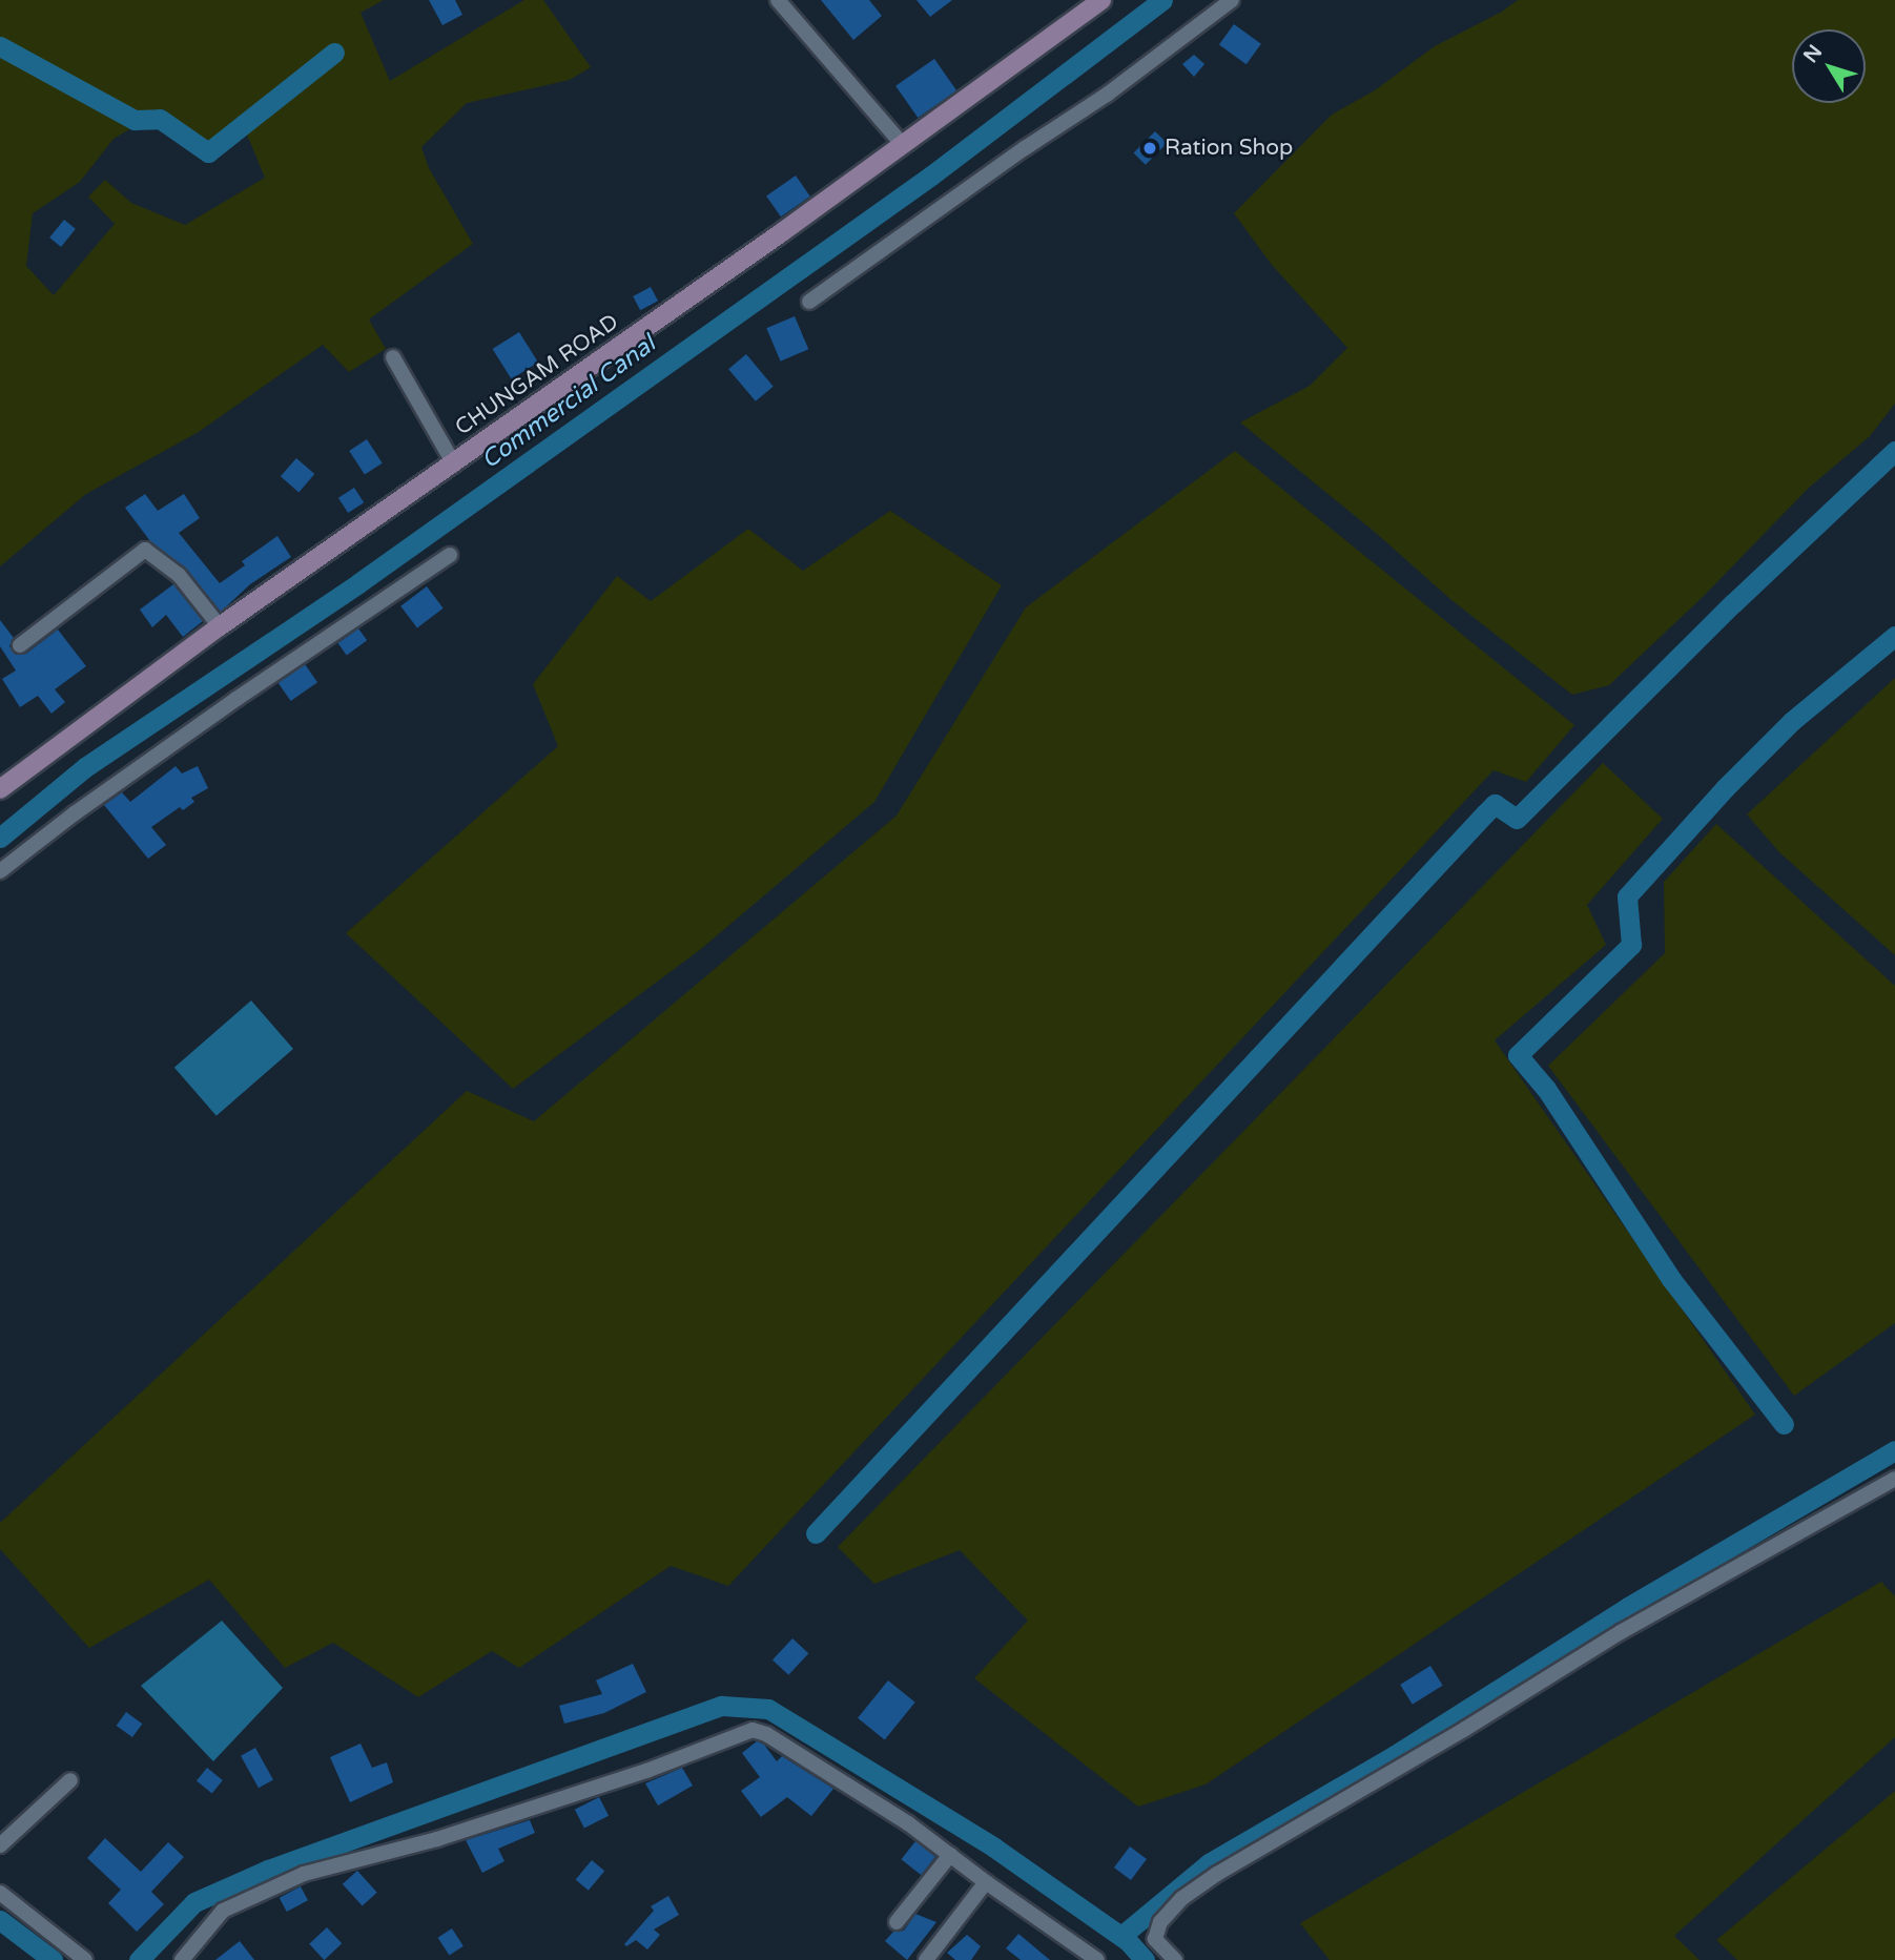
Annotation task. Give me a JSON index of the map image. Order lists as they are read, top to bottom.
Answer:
{
  "streets": {
    "main road": ["CHUNGAM ROAD"]
  },
  "water": ["Commercial Canal"],
  "places": ["Ration Shop"],
  "north": "top left"
}
